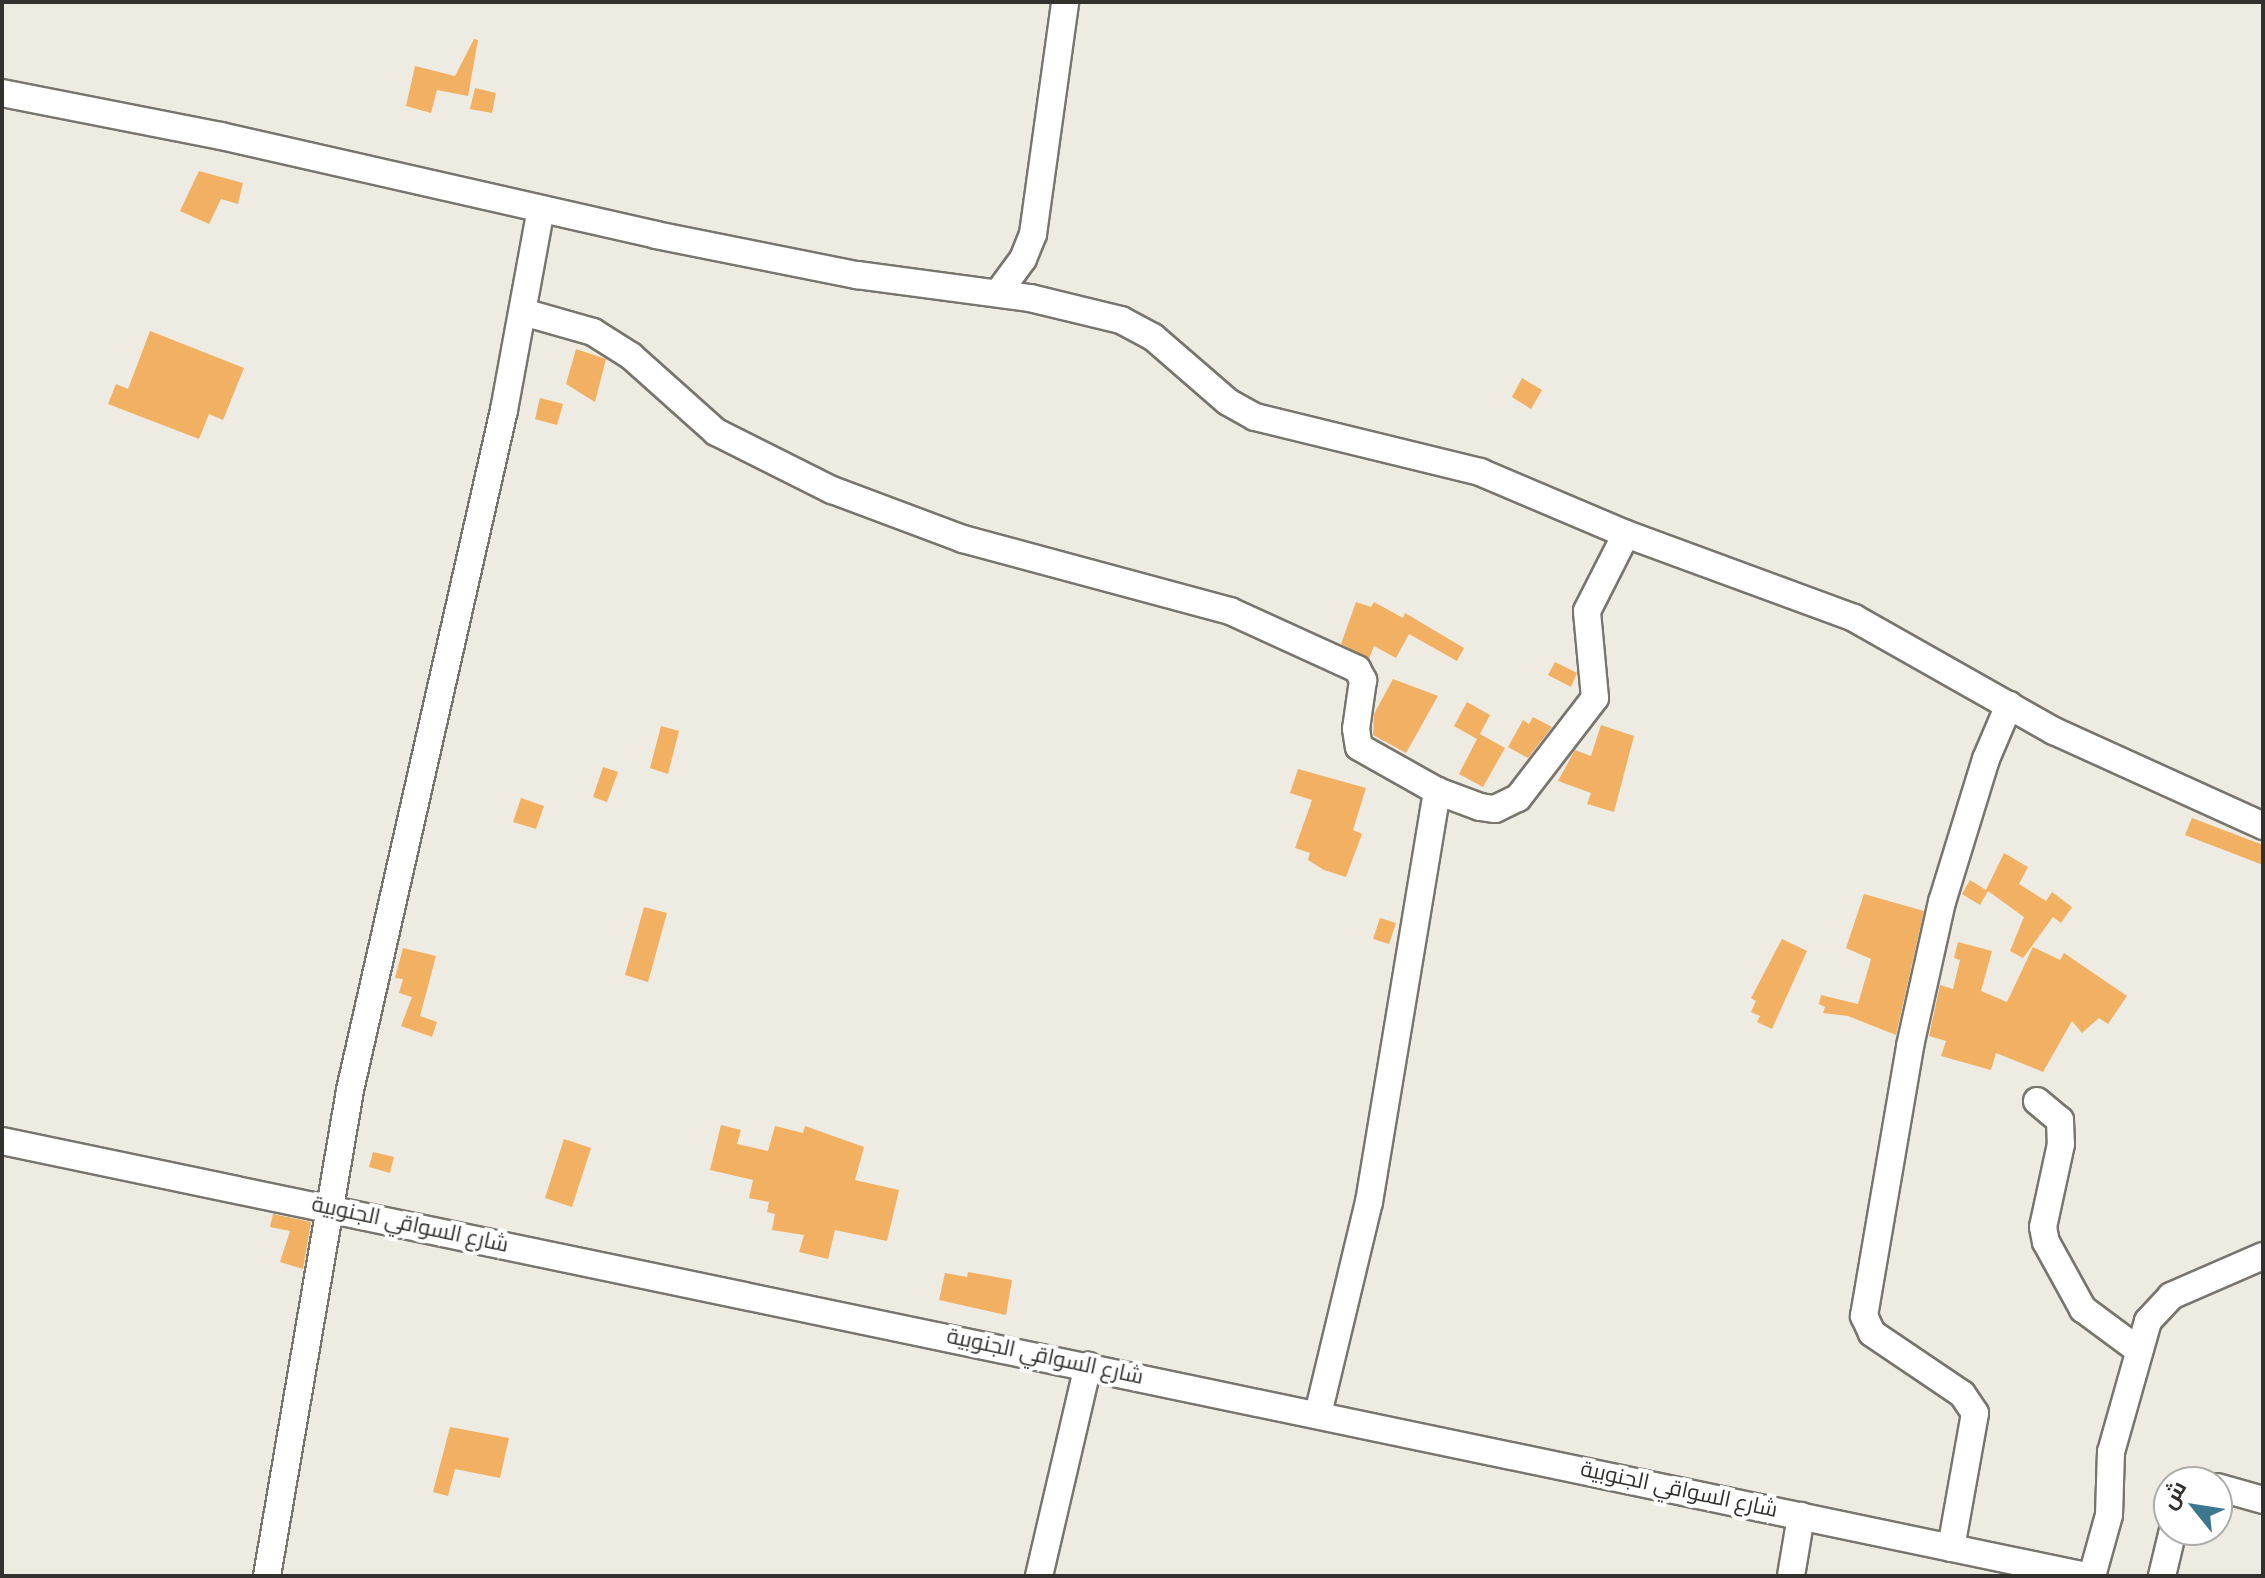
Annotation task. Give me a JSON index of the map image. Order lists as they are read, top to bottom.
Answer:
{
  "streets": {
    "street": ["شارع السواقي الجنوبية"]
  },
  "north": "top left"
}
